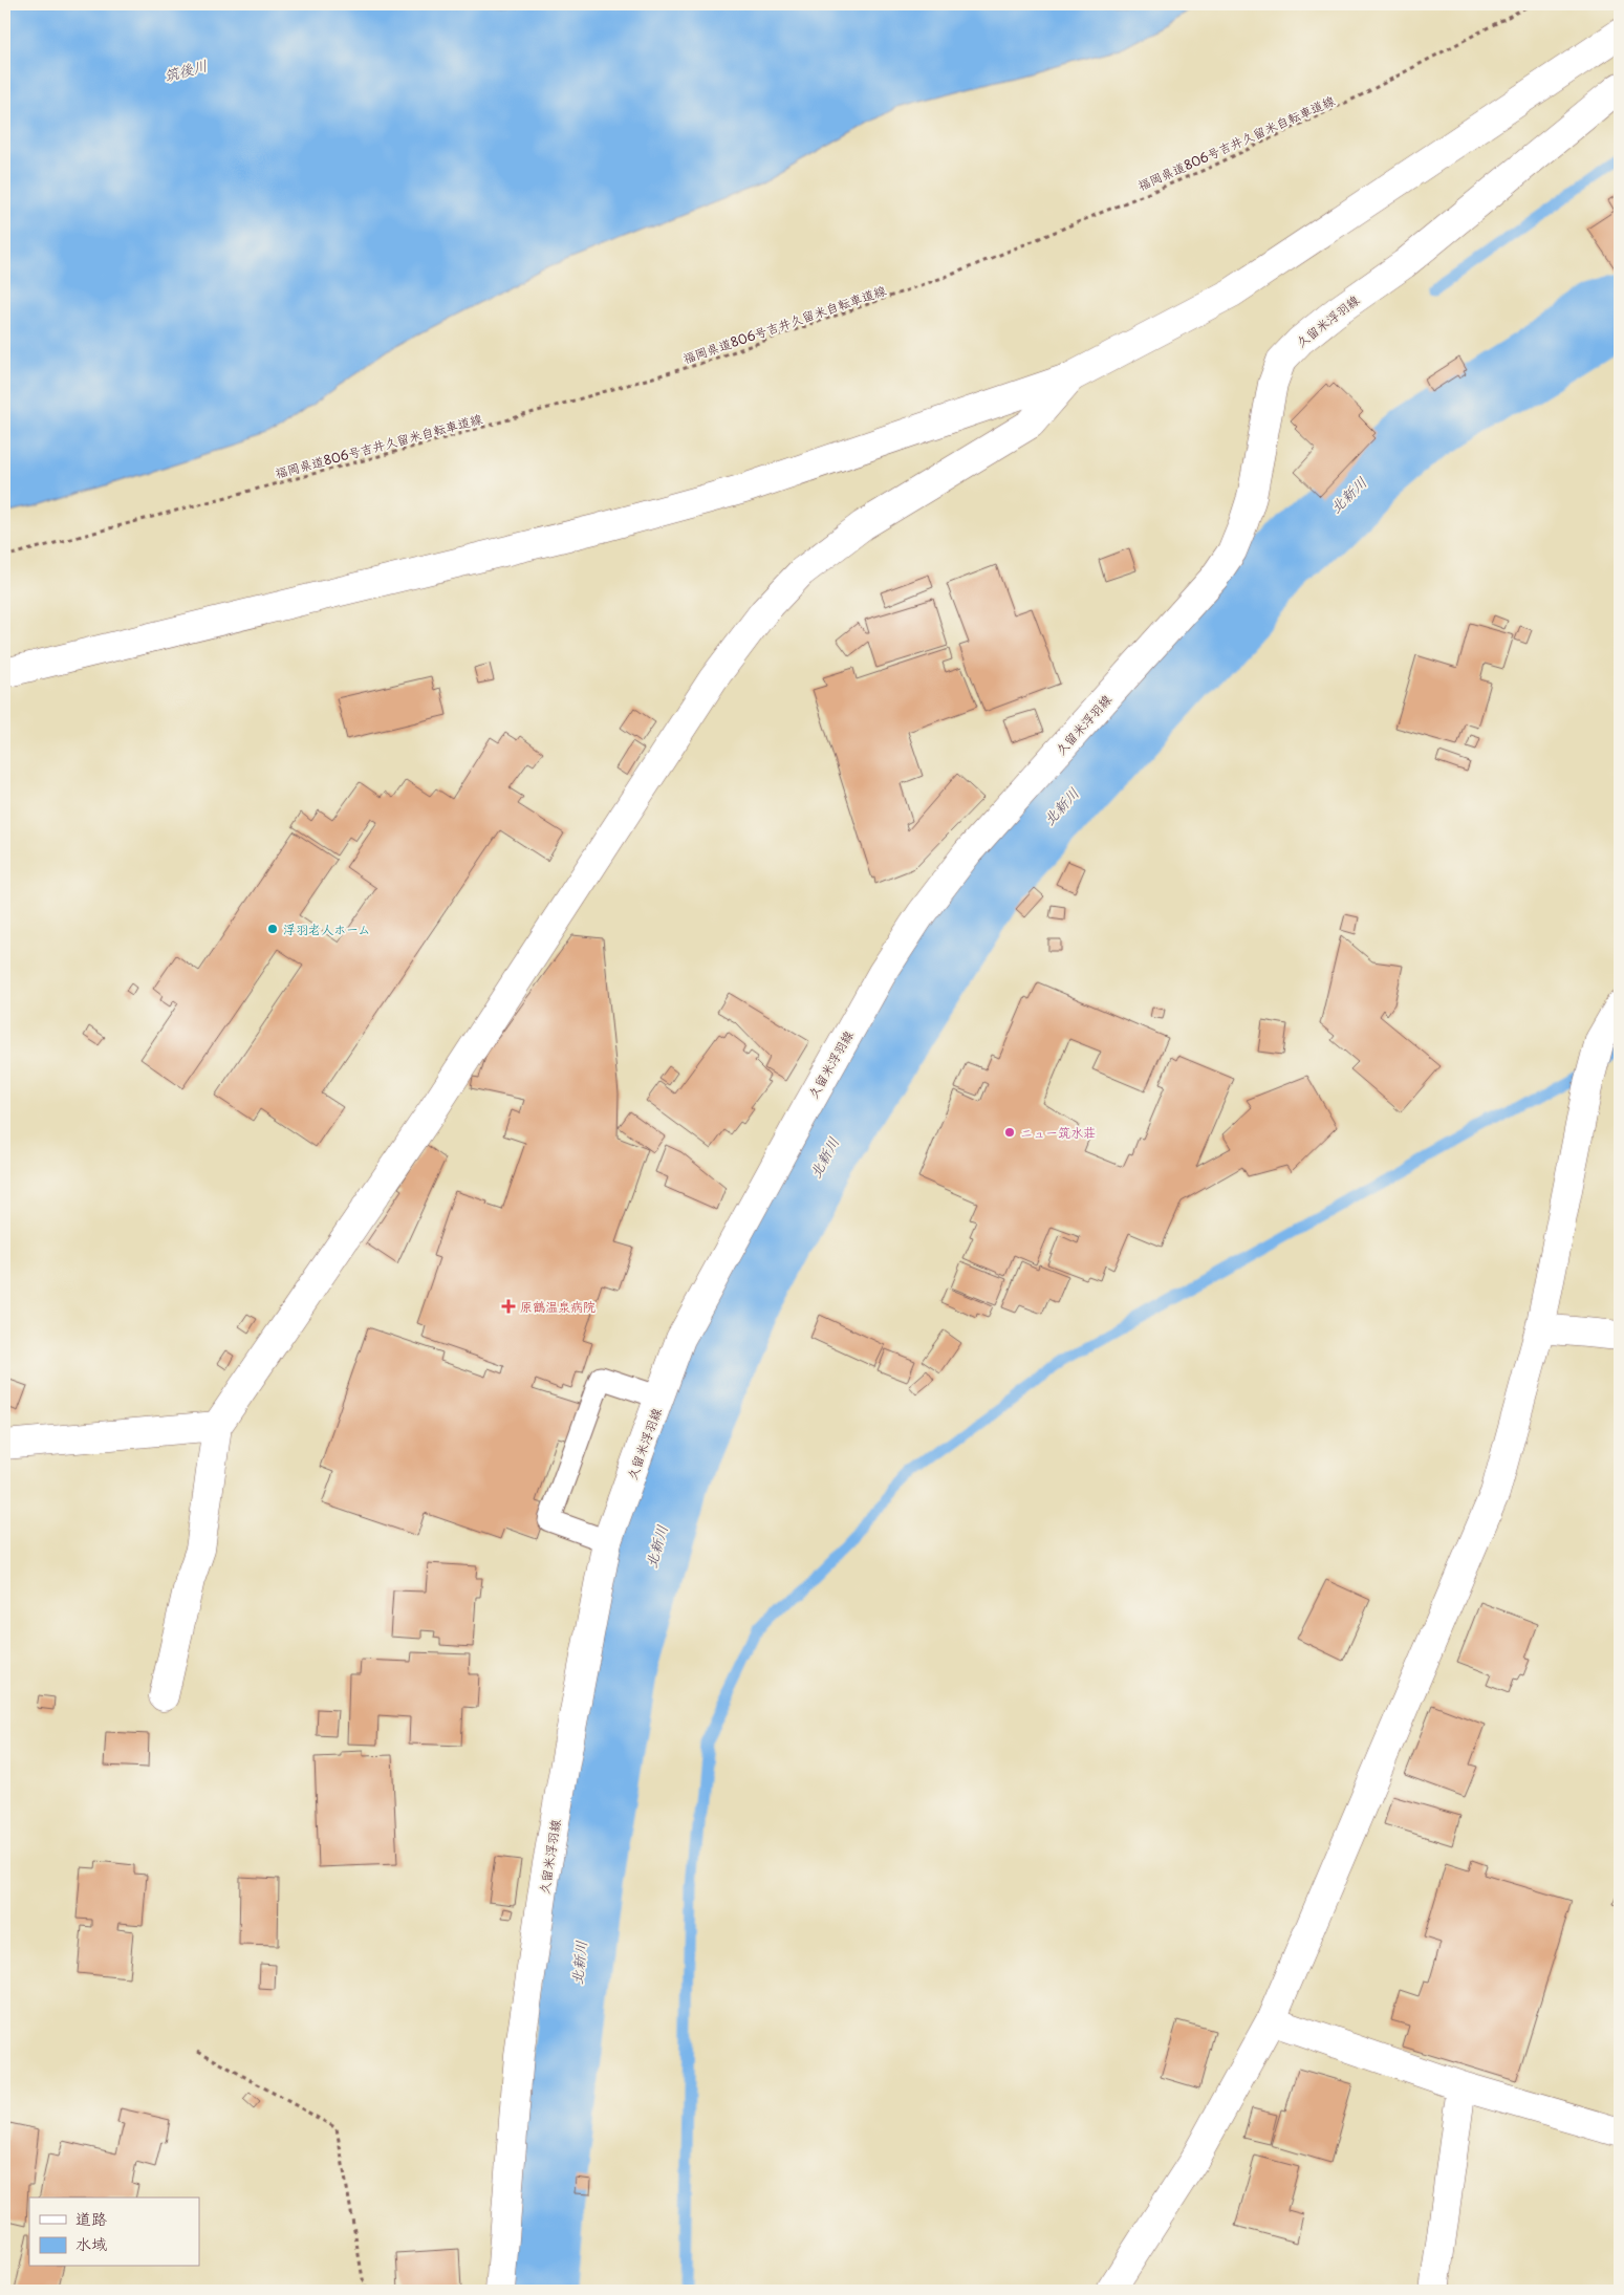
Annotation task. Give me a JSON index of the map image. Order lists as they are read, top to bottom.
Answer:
{
  "streets": {
    "street": ["久留米浮羽線"],
    "path": ["福岡県道806号吉井久留米自転車道線"]
  },
  "water": ["筑後川", "北新川"],
  "places": {
    "other": ["浮羽老人ホーム", "ニュー筑水荘"],
    "health": ["原鶴温泉病院"]
  },
  "legend": ["道路", "水域"]
}
